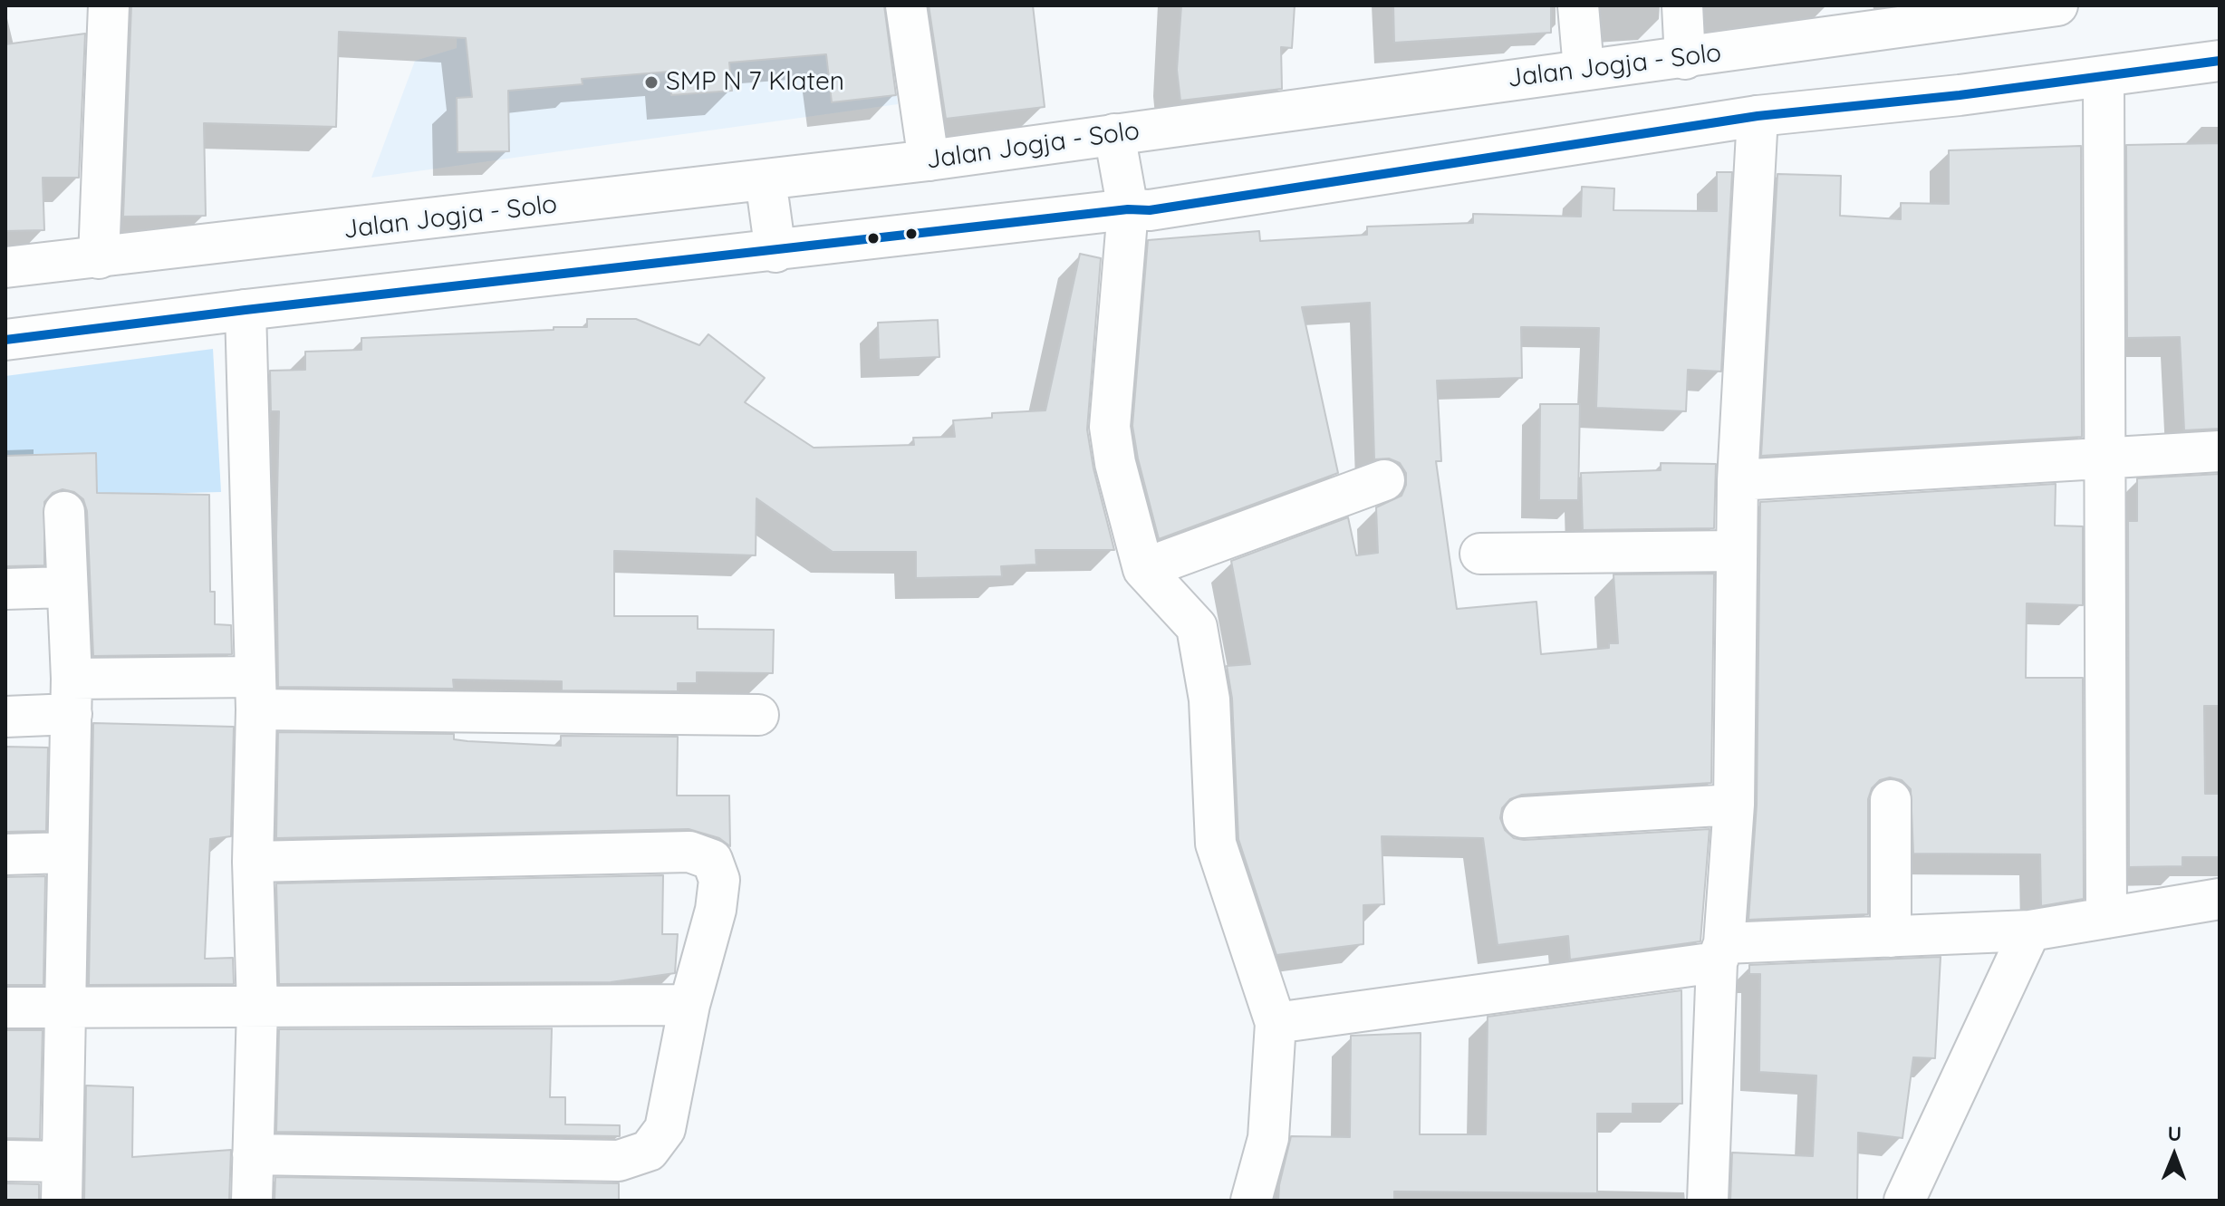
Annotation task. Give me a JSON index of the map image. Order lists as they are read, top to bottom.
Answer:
{
  "streets": {
    "main road": ["Jalan Jogja - Solo"]
  },
  "places": ["SMP N 7 Klaten"],
  "north": "top"
}
